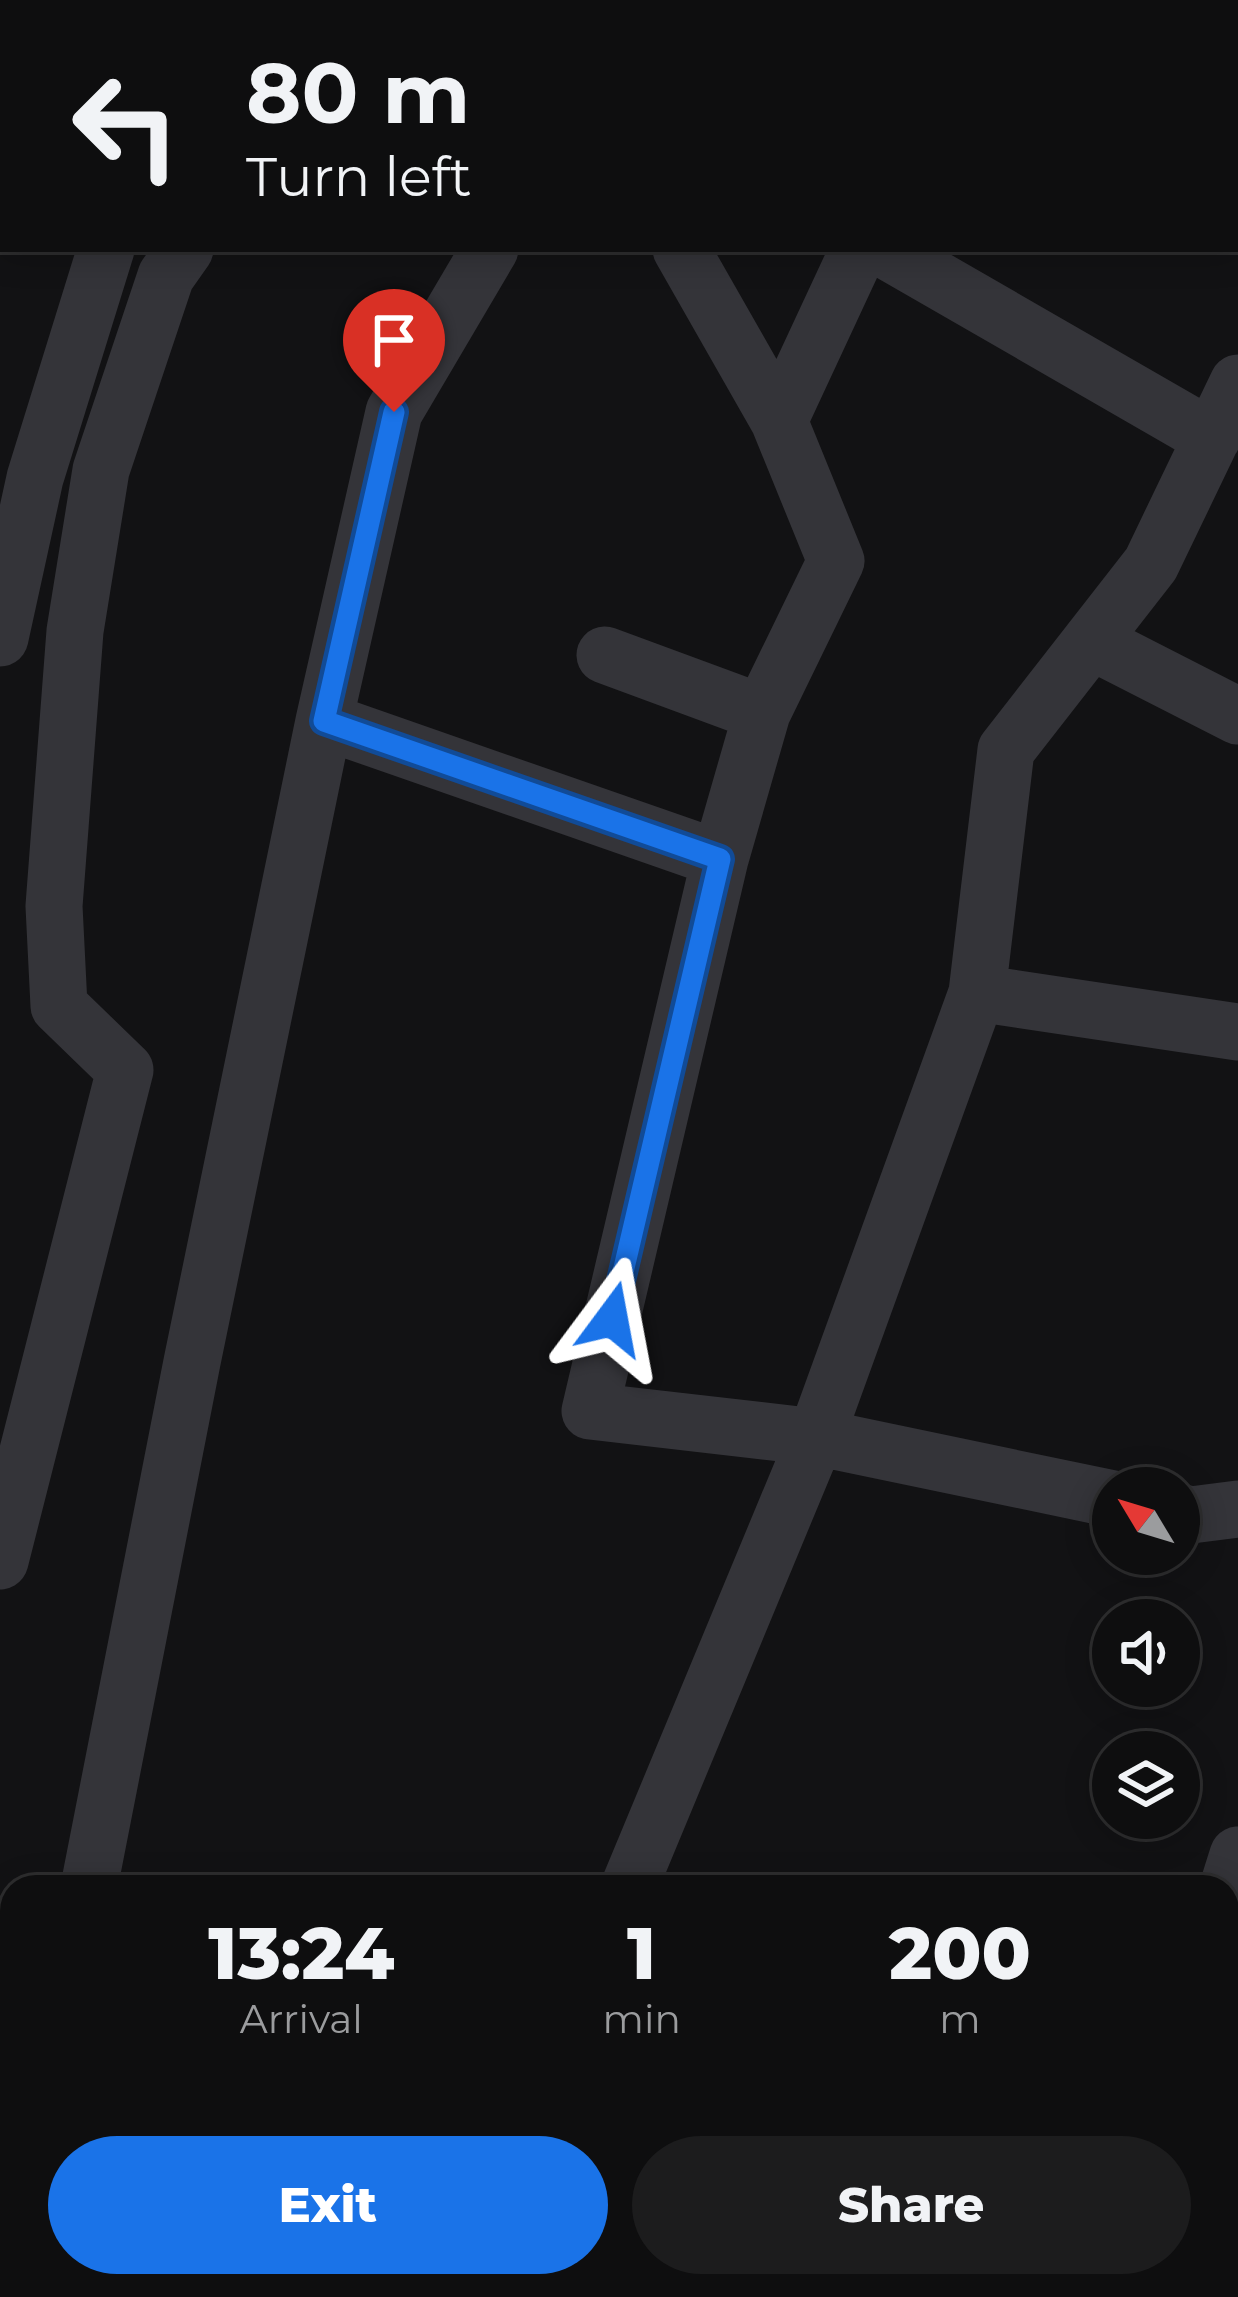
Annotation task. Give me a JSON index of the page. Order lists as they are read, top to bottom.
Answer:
{
  "north": "top left",
  "page": {
    "turn": ["80 m", "Turn left"],
    "eta": [
      "13:24",
      "Arrival",
      "1",
      "min",
      "200",
      "m"
    ],
    "buttons": ["Exit", "Share"]
  }
}
